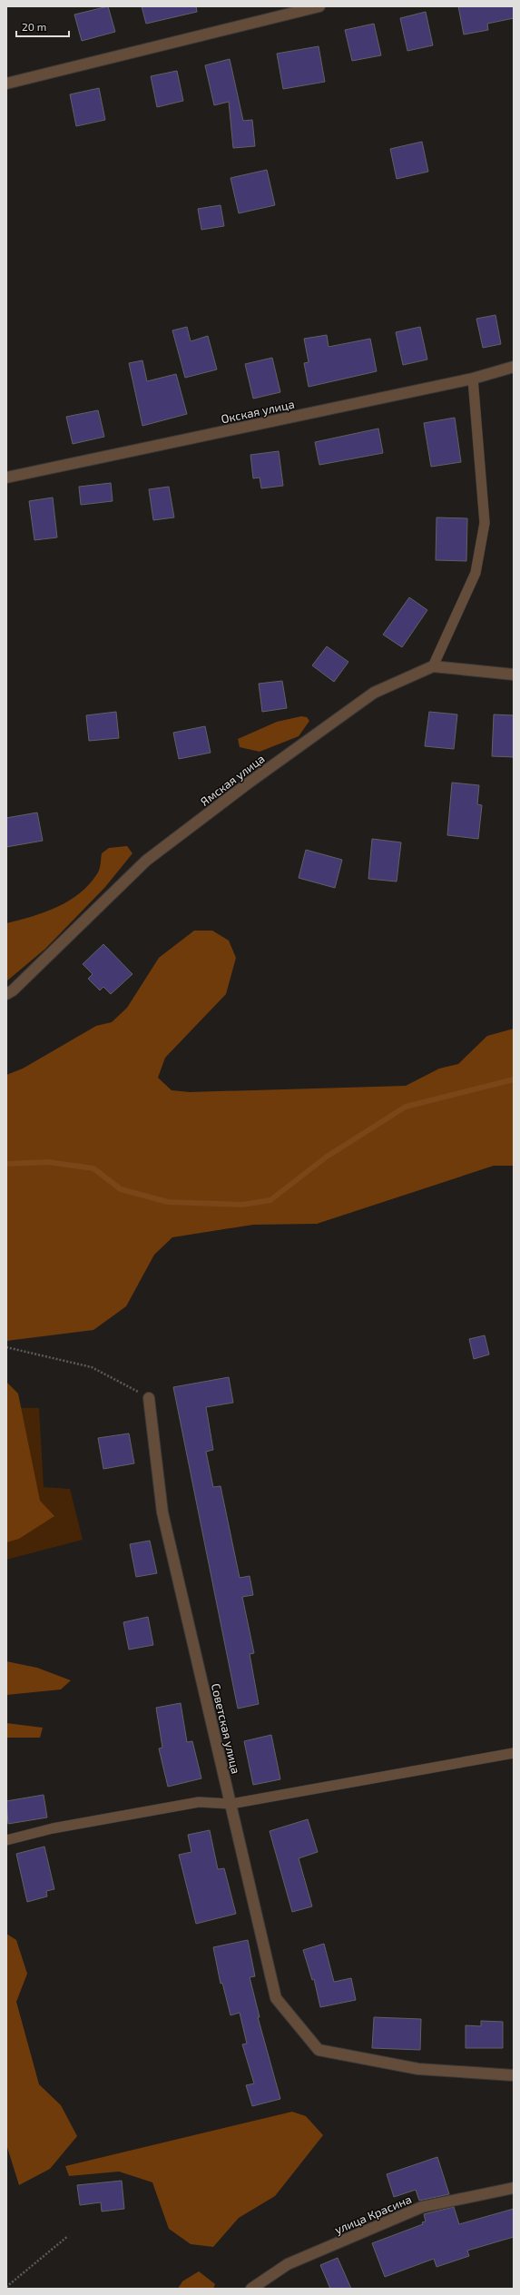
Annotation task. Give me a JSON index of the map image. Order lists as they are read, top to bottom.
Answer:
{
  "streets": {
    "street": [
      "Окская улица",
      "Ямская улица",
      "Советская улица",
      "улица Красина"
    ]
  },
  "scale_bar": "20 m"
}
